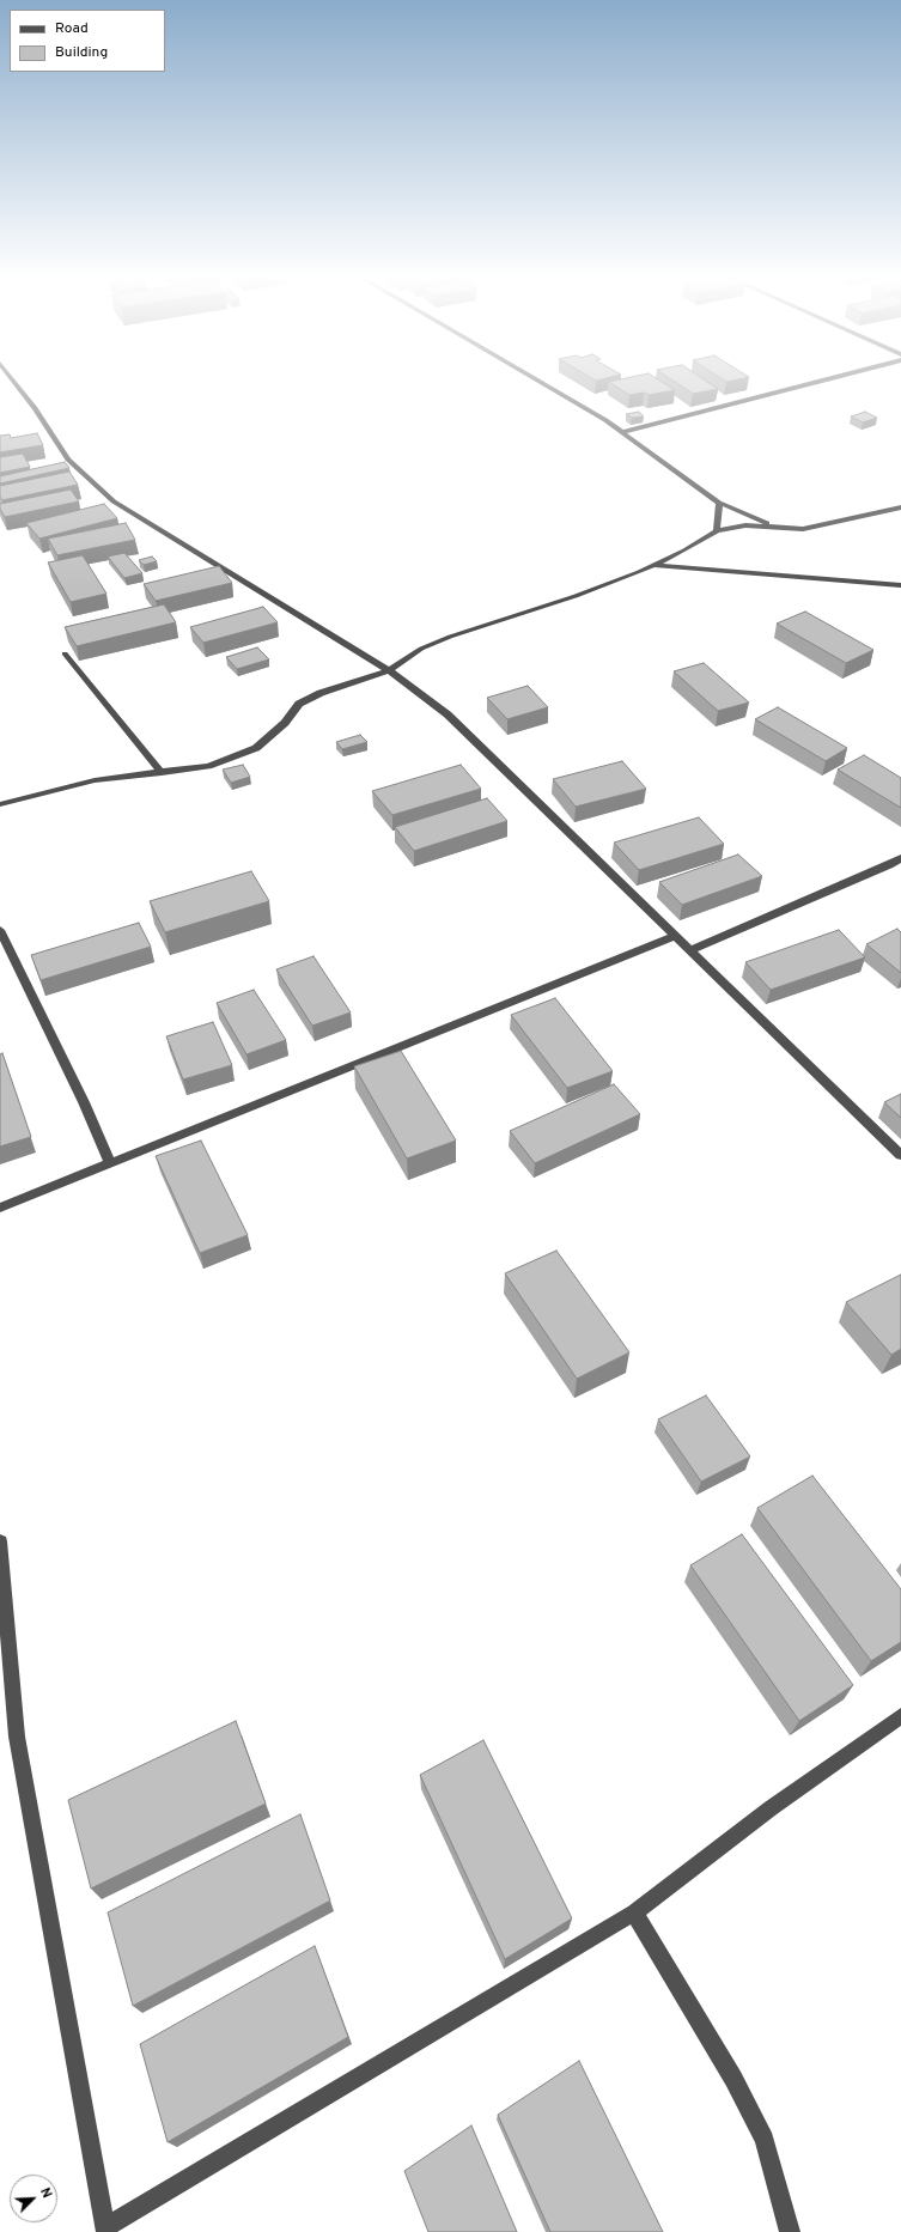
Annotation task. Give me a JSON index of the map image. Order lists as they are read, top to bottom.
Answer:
{
  "legend": ["Road", "Building"],
  "north": "top right"
}
